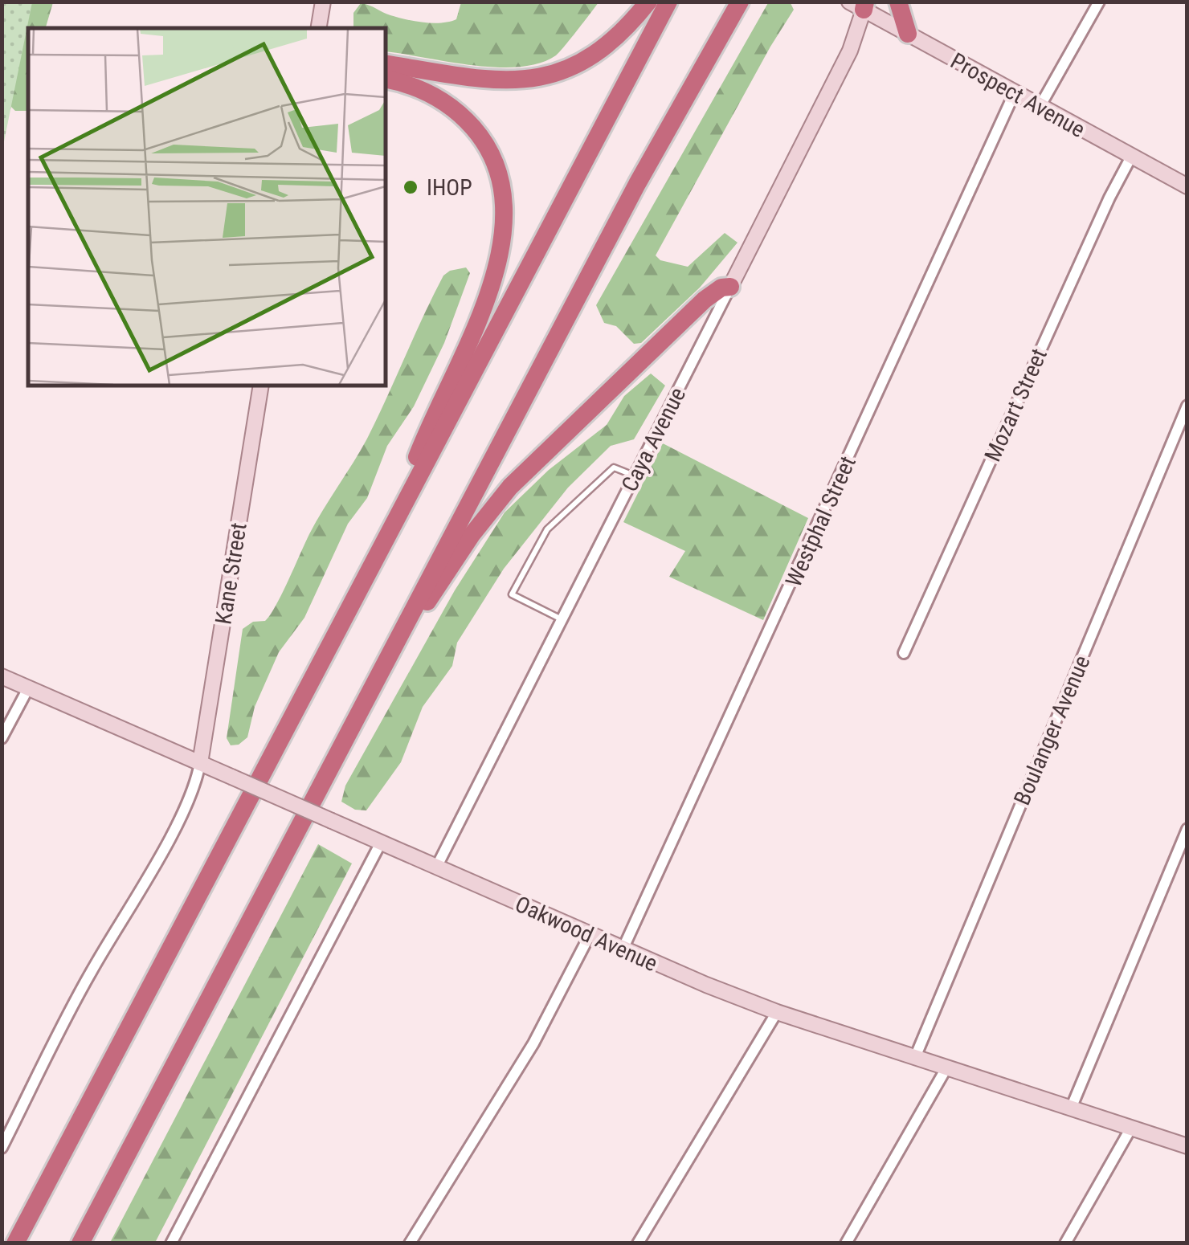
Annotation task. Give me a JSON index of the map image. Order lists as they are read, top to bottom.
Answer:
{
  "streets": {
    "street": [
      "Prospect Avenue",
      "Mozart Street",
      "Caya Avenue",
      "Westphal Street",
      "Kane Street",
      "Boulanger Avenue",
      "Oakwood Avenue"
    ]
  },
  "crossings": [
    ["Prospect Avenue", "Mozart Street"],
    ["Prospect Avenue", "Caya Avenue"],
    ["Prospect Avenue", "Westphal Street"],
    ["Caya Avenue", "Oakwood Avenue"],
    ["Westphal Street", "Oakwood Avenue"],
    ["Kane Street", "Oakwood Avenue"],
    ["Boulanger Avenue", "Oakwood Avenue"]
  ],
  "places": ["IHOP"]
}
